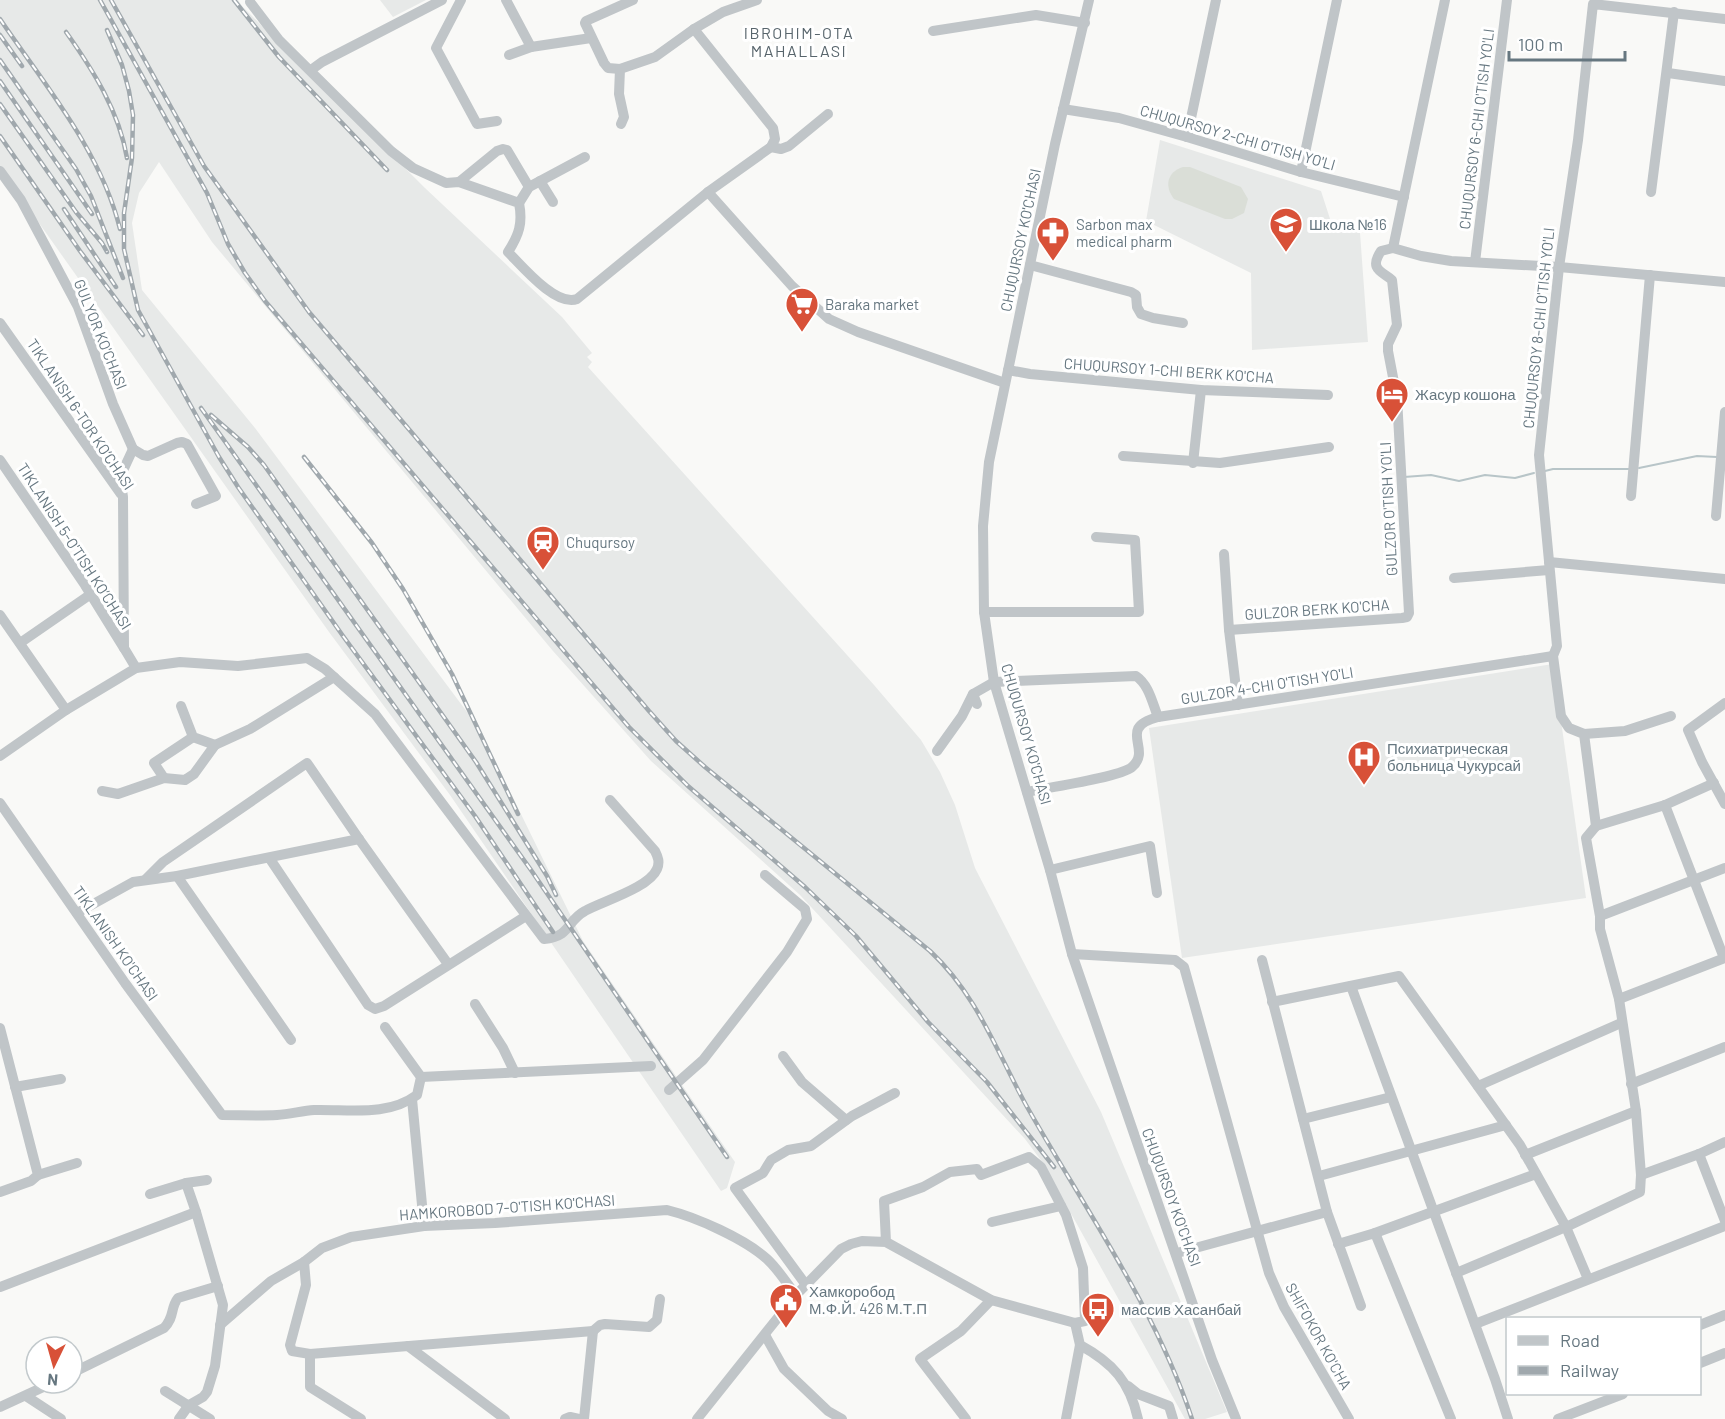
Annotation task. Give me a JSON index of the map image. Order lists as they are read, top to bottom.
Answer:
{
  "streets": {
    "street": [
      "CHUQURSOY 6-CHI O'TISH YO'LI",
      "CHUQURSOY 2-CHI O'TISH YO'LI",
      "CHUQURSOY KO'CHASI",
      "CHUQURSOY 8-CHI O'TISH YO'LI",
      "GULYOR KO'CHASI",
      "CHUQURSOY 1-CHI BERK KO'CHA",
      "TIKLANISH 6-TOR KO‘CHASI",
      "GULZOR O'TISH YO'LI",
      "TIKLANISH 5-O'TISH KO‘CHASI",
      "GULZOR BERK KO'CHA",
      "GULZOR 4-CHI O'TISH YO'LI",
      "TIKLANISH KO'CHASI",
      "HAMKOROBOD 7-O'TISH KO'CHASI",
      "SHIFOKOR KO'CHA"
    ]
  },
  "crossings": [
    ["CHUQURSOY 2-CHI O'TISH YO'LI", "CHUQURSOY KO'CHASI"],
    ["CHUQURSOY KO'CHASI", "CHUQURSOY 1-CHI BERK KO'CHA"],
    ["CHUQURSOY KO'CHASI", "GULZOR 4-CHI O'TISH YO'LI"],
    ["CHUQURSOY KO'CHASI", "SHIFOKOR KO'CHA"],
    ["CHUQURSOY 8-CHI O'TISH YO'LI", "GULZOR 4-CHI O'TISH YO'LI"],
    ["TIKLANISH 6-TOR KO‘CHASI", "TIKLANISH 5-O'TISH KO‘CHASI"],
    ["GULZOR O'TISH YO'LI", "GULZOR BERK KO'CHA"]
  ],
  "districts": ["IBROHIM-OTA MAHALLASI"],
  "places": {
    "school or university": ["Школа №16"],
    "pharmacy": ["Sarbon max medical pharm"],
    "supermarket": ["Baraka market"],
    "hotel": ["Жасур кошона"],
    "station": ["Chuqursoy"],
    "hospital": ["Психиатрическая больница Чукурсай"],
    "public building": ["Хамкоробод М.Ф.Й. 426 М.Т.П"],
    "bus stop": ["массив Хасанбай"]
  },
  "legend": ["Road", "Railway"],
  "scale_bar": "100 m",
  "north": "bottom"
}
